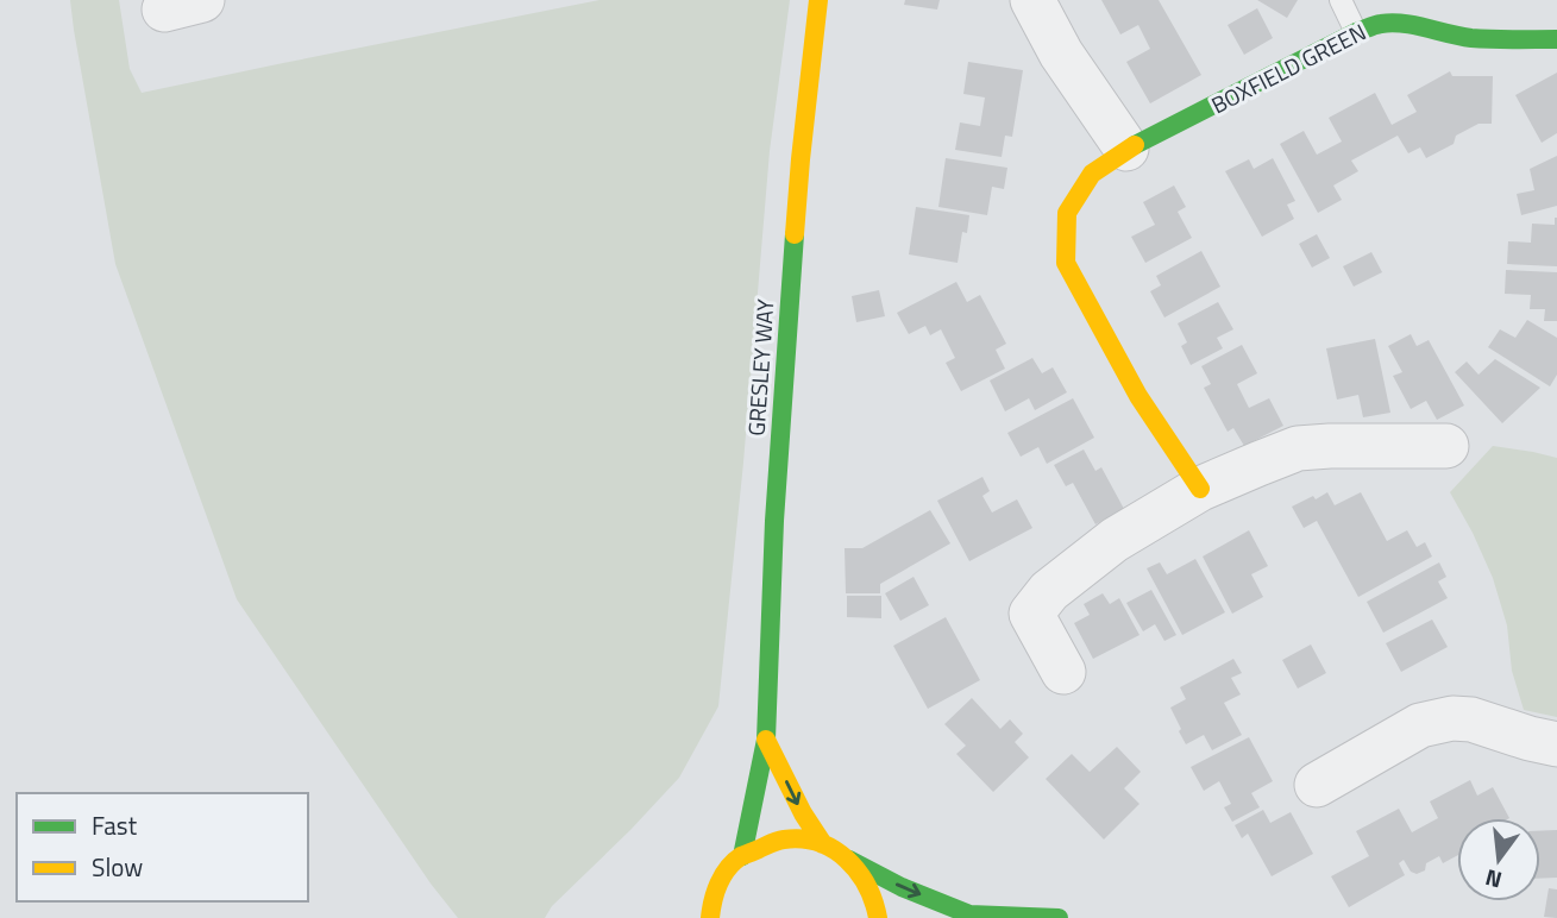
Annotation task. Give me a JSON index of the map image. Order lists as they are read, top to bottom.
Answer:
{
  "streets": {
    "street": ["BOXFIELD GREEN", "GRESLEY WAY"]
  },
  "legend": ["Fast", "Slow"],
  "north": "bottom"
}
